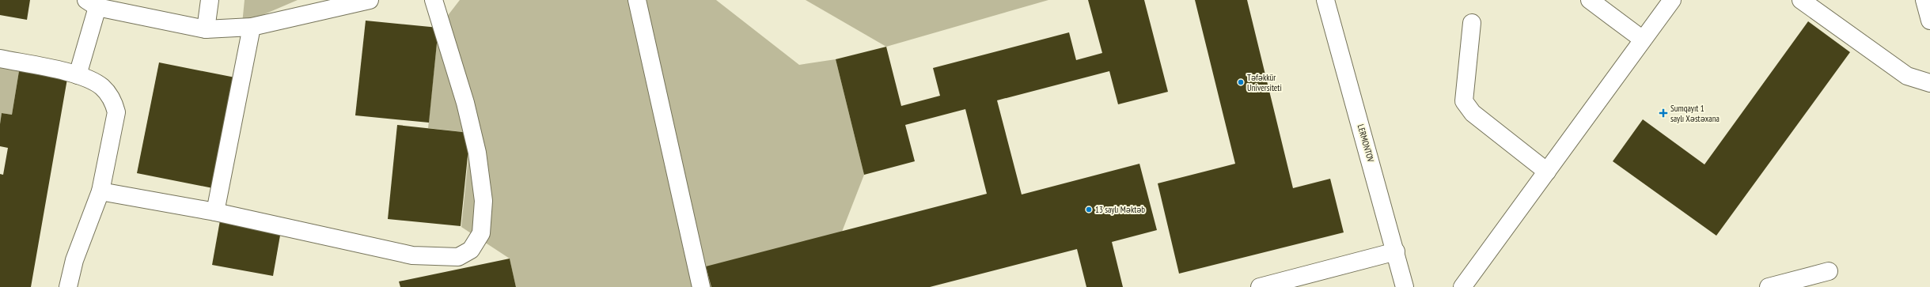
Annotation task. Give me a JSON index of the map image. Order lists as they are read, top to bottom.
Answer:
{
  "streets": {
    "street": ["LERMONTOV"]
  },
  "places": {
    "other": ["Təfəkkür Universiteti", "13 saylı Məktəb"],
    "health": ["Sumqayıt 1 saylı Xəstəxana"]
  }
}
